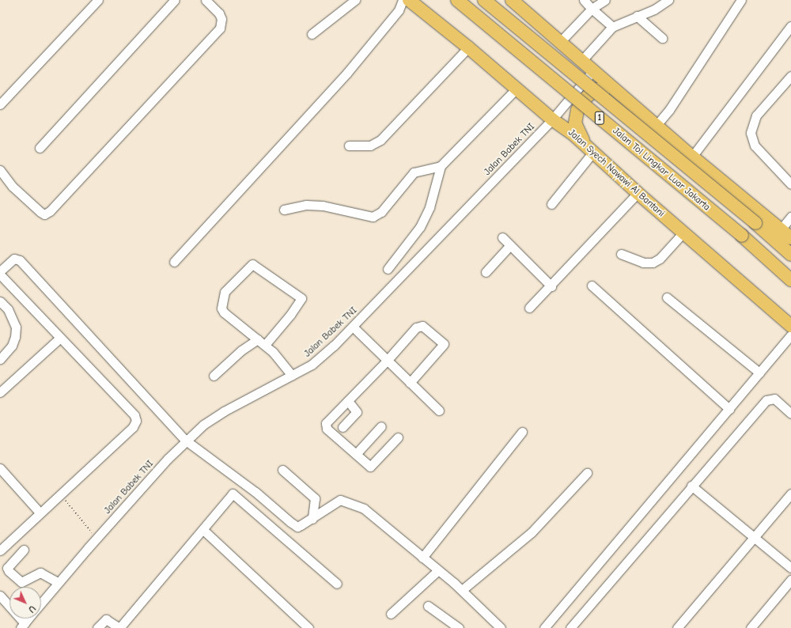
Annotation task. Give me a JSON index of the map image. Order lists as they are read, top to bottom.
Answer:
{
  "streets": {
    "highway": ["1", "Jalan Tol Lingkar Luar Jakarta", "Jalan Syech Nawawi Al Bantani"],
    "street": ["Jalan Babek TNI"]
  },
  "crossings": [
    ["Jalan Babek TNI", "Jalan Syech Nawawi Al Bantani"]
  ],
  "north": "bottom right"
}
